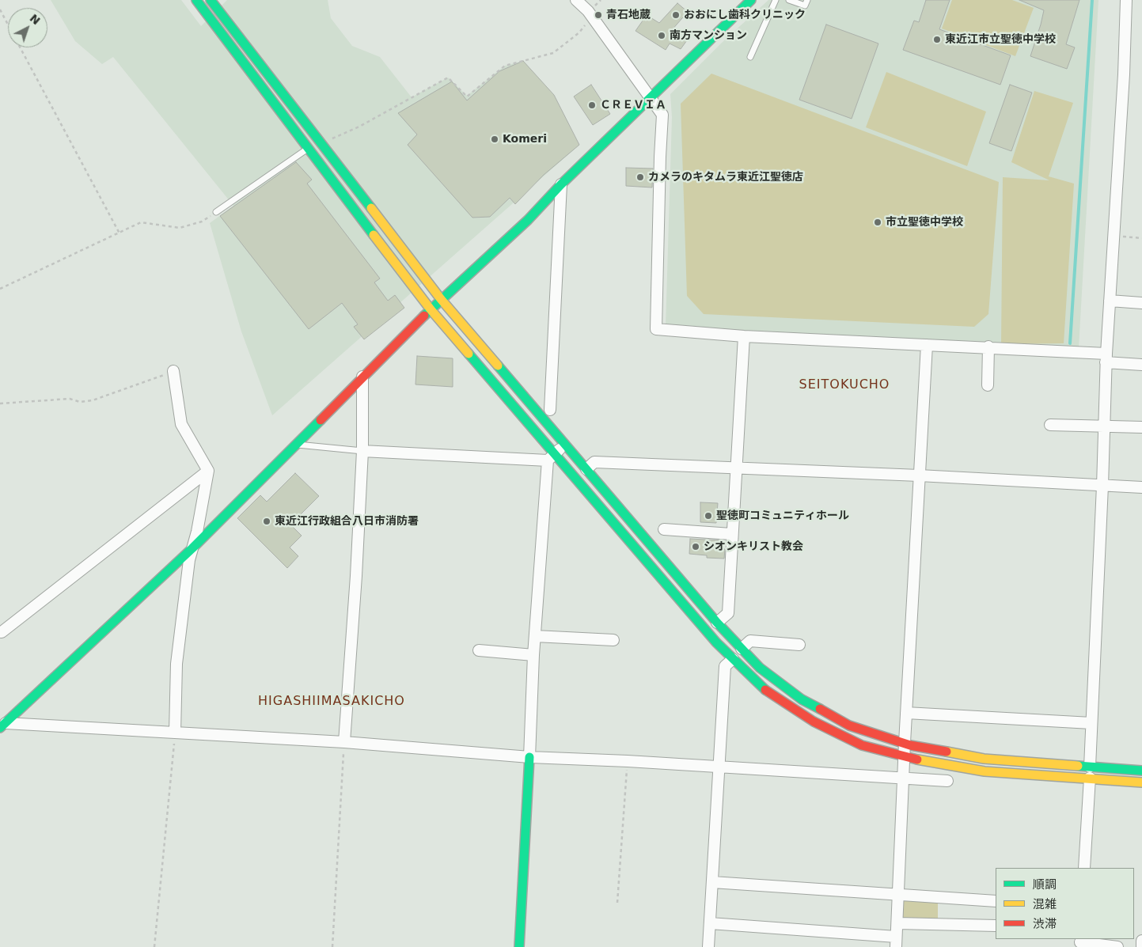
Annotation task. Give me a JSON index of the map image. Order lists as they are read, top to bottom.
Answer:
{
  "districts": ["SEITOKUCHO", "HIGASHIIMASAKICHO"],
  "places": [
    "青石地蔵",
    "おおにし歯科クリニック",
    "南方マンション",
    "東近江市立聖徳中学校",
    "ＣＲＥＶＩＡ",
    "Komeri",
    "カメラのキタムラ東近江聖徳店",
    "市立聖徳中学校",
    "聖徳町コミュニティホール",
    "東近江行政組合八日市消防署",
    "シオンキリスト教会"
  ],
  "legend": ["順調", "混雑", "渋滞"],
  "north": "top right"
}
